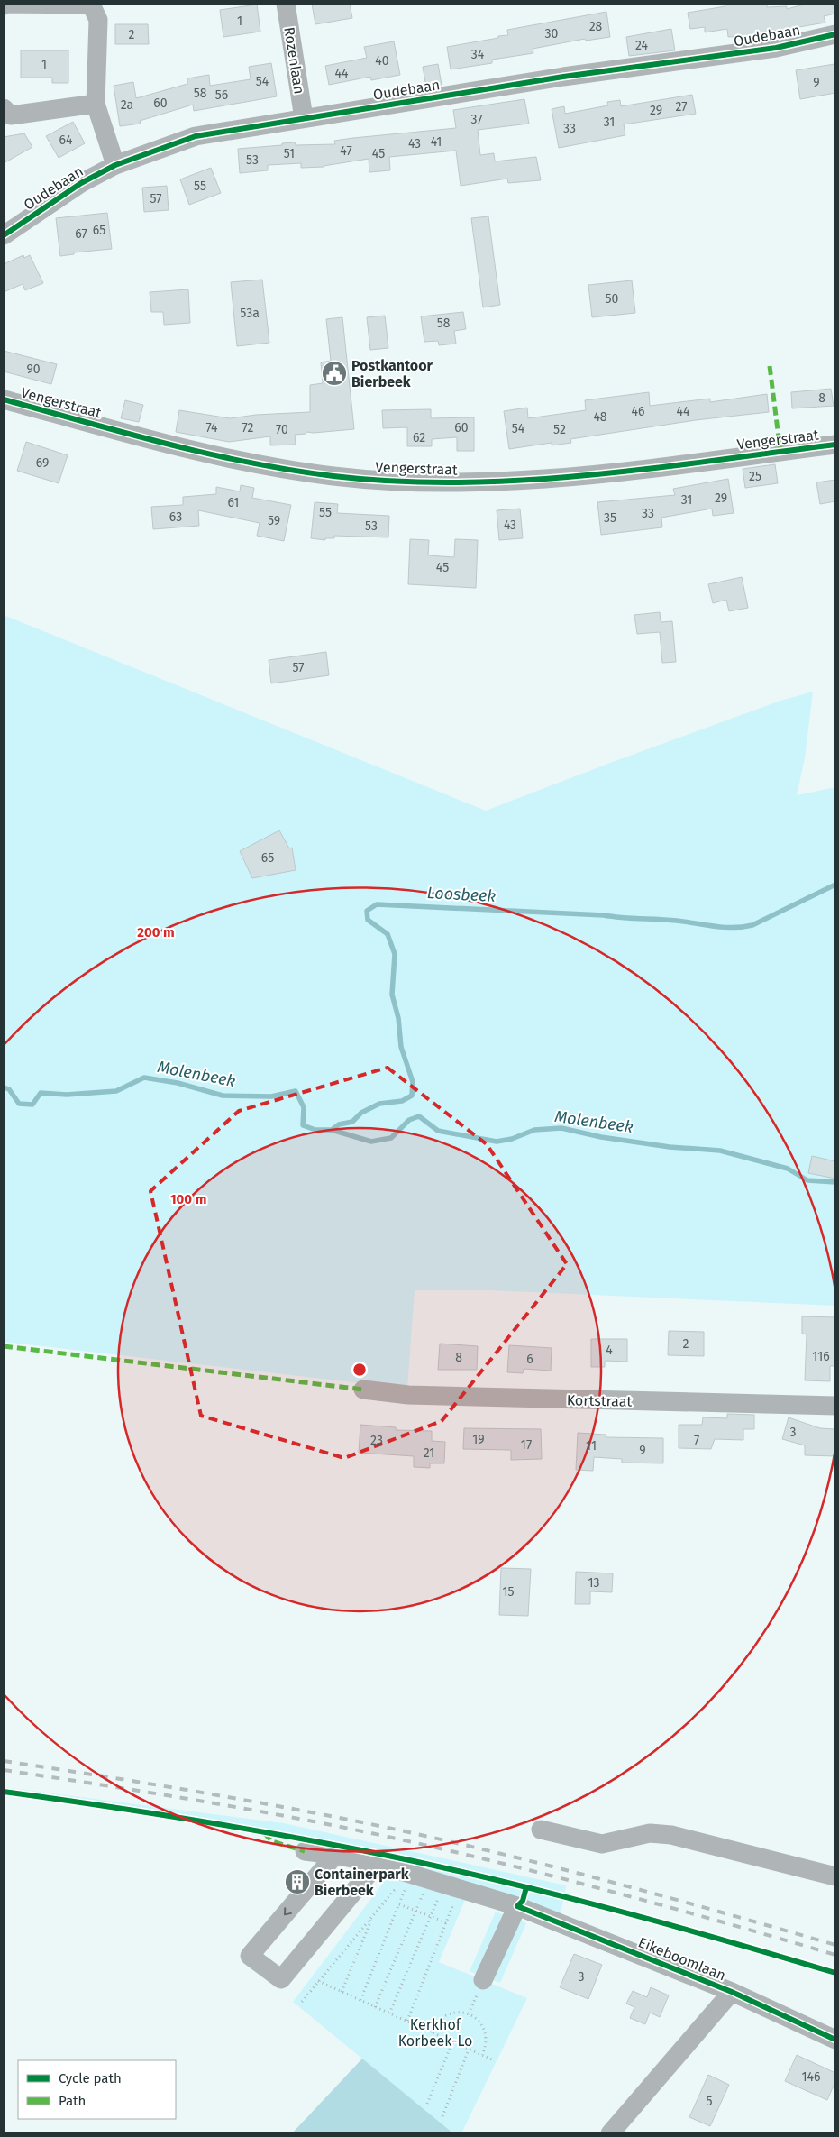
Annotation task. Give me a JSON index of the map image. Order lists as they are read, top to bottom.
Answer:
{
  "streets": {
    "street": [
      "Oudebaan",
      "Rozenlaan",
      "Vengerstraat",
      "Kortstraat",
      "Eikeboomlaan"
    ]
  },
  "crossings": [
    ["Oudebaan", "Rozenlaan"]
  ],
  "water": ["Loosbeek", "Molenbeek"],
  "parks": ["Kerkhof Korbeek-Lo"],
  "places": {
    "public building": ["Postkantoor Bierbeek"],
    "building": ["Containerpark Bierbeek"]
  },
  "house_numbers": [
    "1",
    "28",
    "30",
    "2",
    "24",
    "34",
    "40",
    "1",
    "44",
    "54",
    "9",
    "58",
    "56",
    "60",
    "2a",
    "27",
    "29",
    "37",
    "31",
    "33",
    "64",
    "41",
    "43",
    "47",
    "51",
    "45",
    "53",
    "55",
    "57",
    "65",
    "67",
    "50",
    "53a",
    "58",
    "90",
    "8",
    "46",
    "44",
    "48",
    "74",
    "72",
    "60",
    "54",
    "70",
    "52",
    "62",
    "69",
    "25",
    "29",
    "31",
    "61",
    "55",
    "33",
    "63",
    "35",
    "59",
    "43",
    "53",
    "45",
    "57",
    "65",
    "2",
    "4",
    "116",
    "8",
    "6",
    "3",
    "19",
    "23",
    "7",
    "17",
    "11",
    "9",
    "21",
    "13",
    "15",
    "3",
    "146",
    "5"
  ],
  "legend": ["Cycle path", "Path"],
  "rings": ["200 m", "100 m"]
}
